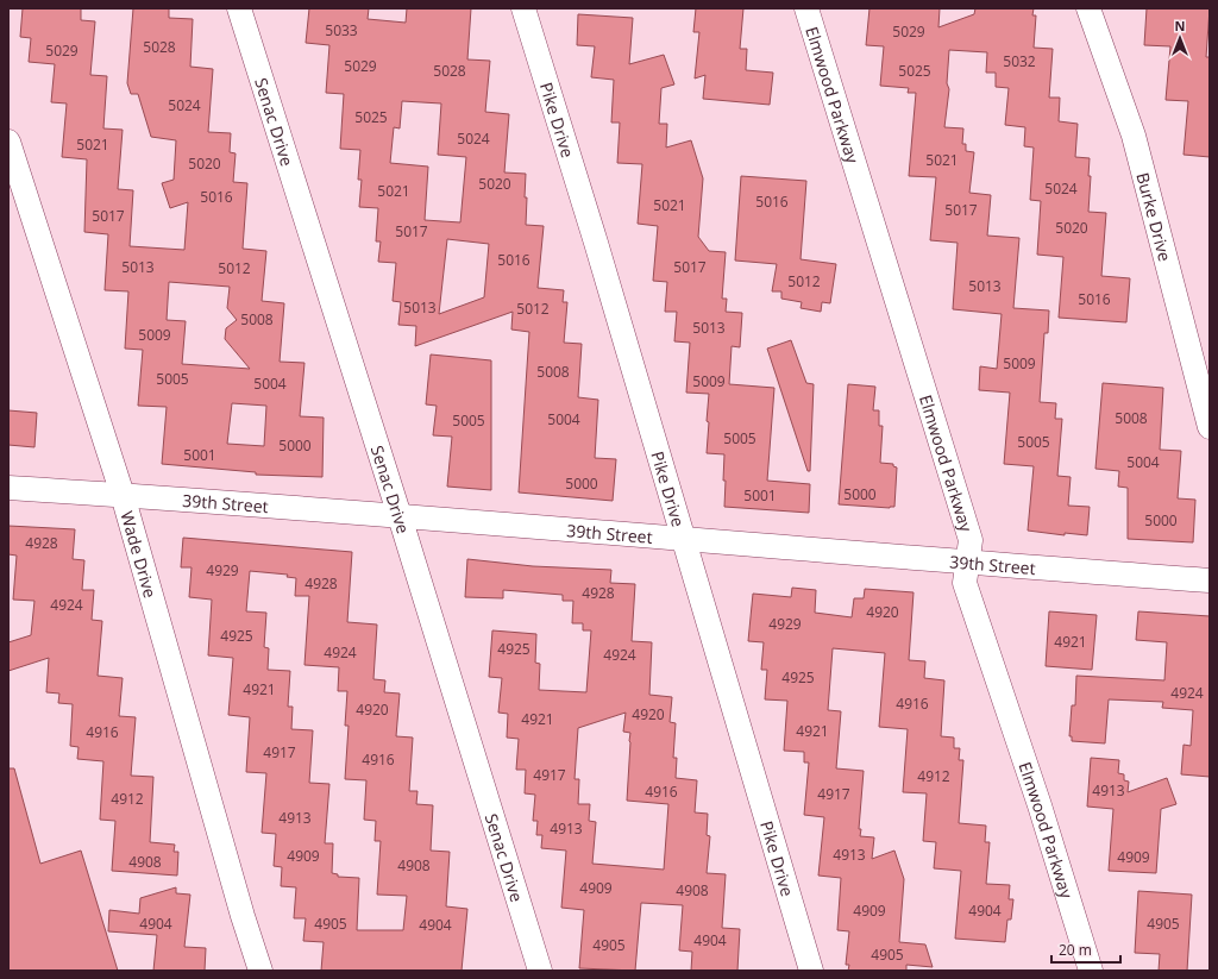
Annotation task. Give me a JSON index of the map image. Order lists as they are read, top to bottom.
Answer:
{
  "streets": {
    "street": [
      "Elmwood Parkway",
      "Pike Drive",
      "Senac Drive",
      "Burke Drive",
      "39th Street",
      "Wade Drive"
    ]
  },
  "crossings": [
    ["Elmwood Parkway", "39th Street"],
    ["Pike Drive", "39th Street"],
    ["Senac Drive", "39th Street"],
    ["39th Street", "Wade Drive"]
  ],
  "house_numbers": [
    "5033",
    "5029",
    "5028",
    "5029",
    "5032",
    "5029",
    "5028",
    "5025",
    "5024",
    "5025",
    "5024",
    "5021",
    "5021",
    "5020",
    "5020",
    "5024",
    "5021",
    "5016",
    "5016",
    "5021",
    "5017",
    "5017",
    "5020",
    "5017",
    "5016",
    "5013",
    "5017",
    "5012",
    "5012",
    "5013",
    "5016",
    "5013",
    "5012",
    "5008",
    "5013",
    "5009",
    "5009",
    "5008",
    "5005",
    "5009",
    "5004",
    "5008",
    "5004",
    "5005",
    "5005",
    "5005",
    "5000",
    "5001",
    "5004",
    "5000",
    "5000",
    "5001",
    "5000",
    "4928",
    "4929",
    "4928",
    "4928",
    "4924",
    "4920",
    "4929",
    "4925",
    "4921",
    "4925",
    "4924",
    "4924",
    "4925",
    "4921",
    "4924",
    "4916",
    "4920",
    "4920",
    "4921",
    "4921",
    "4916",
    "4917",
    "4916",
    "4917",
    "4912",
    "4913",
    "4916",
    "4917",
    "4912",
    "4913",
    "4913",
    "4913",
    "4909",
    "4909",
    "4908",
    "4908",
    "4909",
    "4908",
    "4909",
    "4904",
    "4904",
    "4905",
    "4905",
    "4904",
    "4904",
    "4905",
    "4905"
  ],
  "scale_bar": "20 m",
  "north": "top"
}
